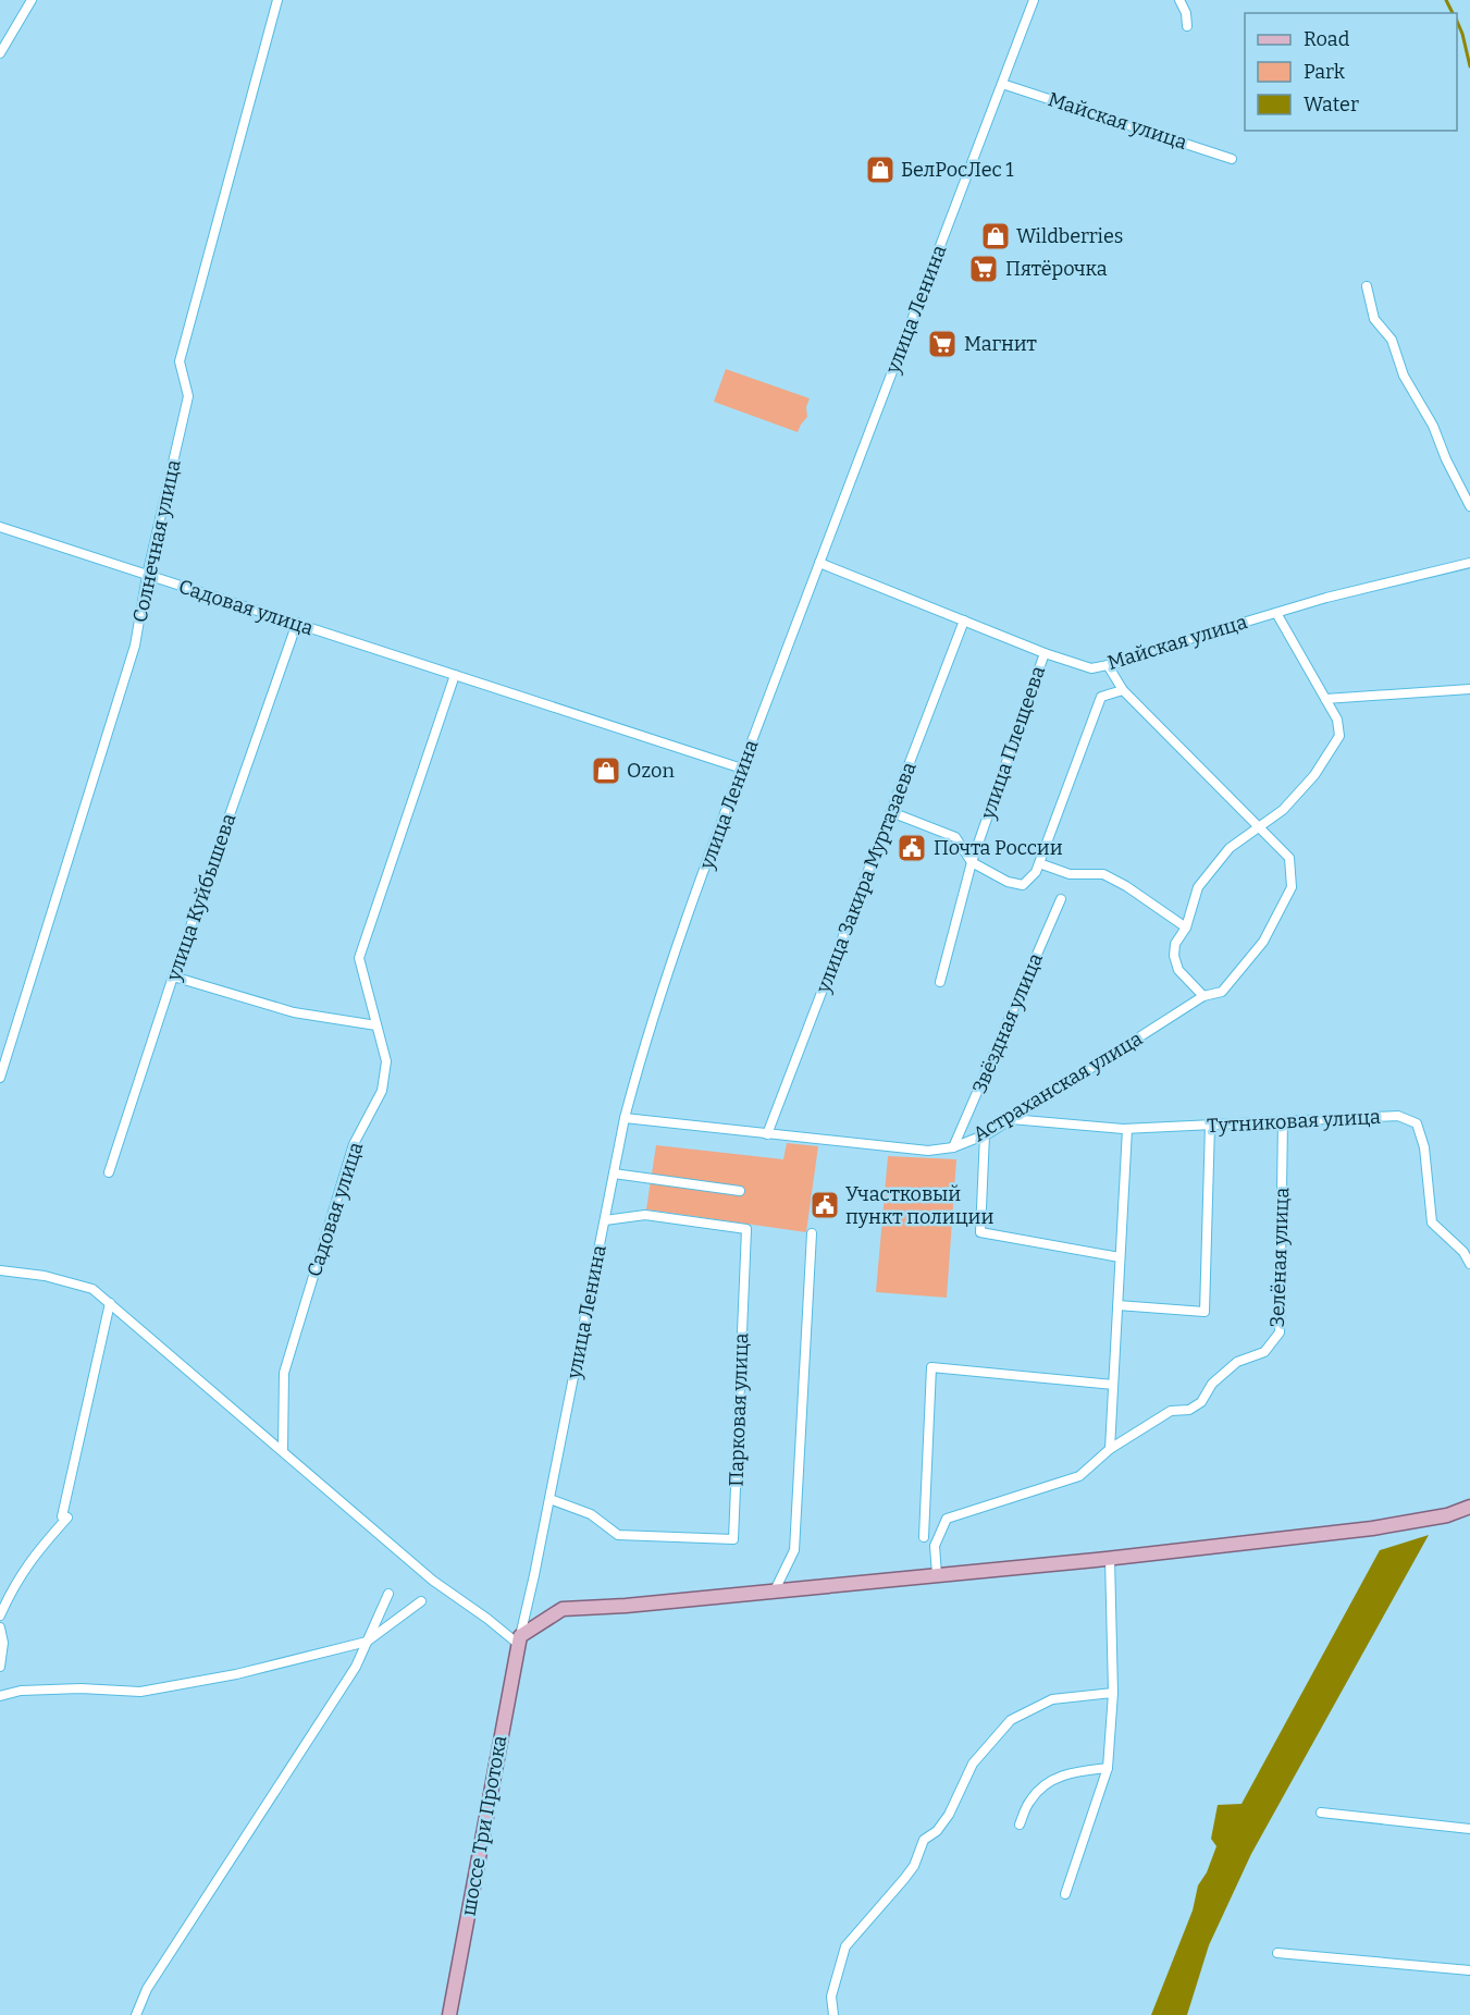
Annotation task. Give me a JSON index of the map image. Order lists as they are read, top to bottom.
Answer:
{
  "streets": {
    "main road": ["шоссе Три Протока"],
    "street": [
      "Майская улица",
      "улица Ленина",
      "Солнечная улица",
      "Садовая улица",
      "улица Плещеева",
      "улица Закира Муртазаева",
      "улица Куйбышева",
      "Звёздная улица",
      "Астраханская улица",
      "Тутниковая улица",
      "Зелёная улица",
      "Парковая улица"
    ]
  },
  "crossings": [
    ["Майская улица", "улица Ленина"],
    ["Майская улица", "улица Плещеева"],
    ["Майская улица", "улица Закира Муртазаева"],
    ["Майская улица", "Астраханская улица"],
    ["улица Ленина", "Садовая улица"],
    ["улица Ленина", "Астраханская улица"],
    ["улица Ленина", "Парковая улица"],
    ["улица Ленина", "шоссе Три Протока"],
    ["Солнечная улица", "Садовая улица"],
    ["Садовая улица", "улица Куйбышева"],
    ["улица Закира Муртазаева", "Астраханская улица"],
    ["Звёздная улица", "Астраханская улица"],
    ["Астраханская улица", "Тутниковая улица"],
    ["Тутниковая улица", "Зелёная улица"]
  ],
  "places": {
    "shop": ["БелРосЛес 1", "Wildberries", "Ozon"],
    "supermarket": ["Пятёрочка", "Магнит"],
    "public building": ["Почта России", "Участковый пункт полиции"]
  },
  "legend": ["Road", "Park", "Water"]
}
